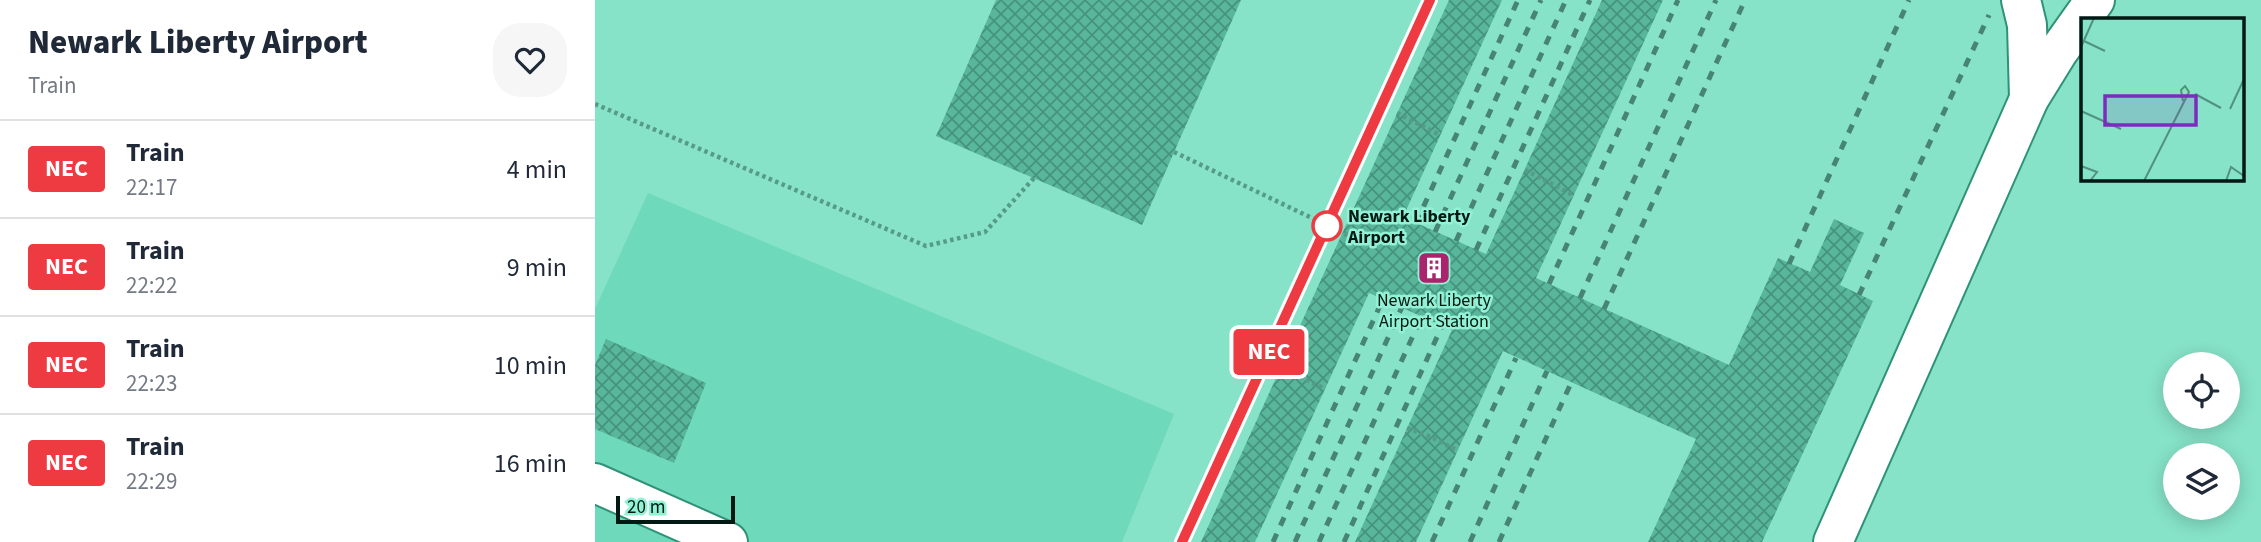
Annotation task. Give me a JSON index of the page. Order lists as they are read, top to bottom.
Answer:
{
  "places": {
    "other": ["Newark Liberty Airport"],
    "building": ["Newark Liberty Airport Station"]
  },
  "scale_bar": "20 m",
  "page": {
    "heading": ["Newark Liberty Airport", "Train"],
    "on_map": "NEC",
    "list": [
      {
        "mark": "NEC",
        "name": "Train",
        "note": "22:17",
        "value": "4 min"
      },
      {
        "mark": "NEC",
        "name": "Train",
        "note": "22:22",
        "value": "9 min"
      },
      {
        "mark": "NEC",
        "name": "Train",
        "note": "22:23",
        "value": "10 min"
      },
      {
        "mark": "NEC",
        "name": "Train",
        "note": "22:29",
        "value": "16 min"
      }
    ],
    "scale": "20 m"
  }
}
